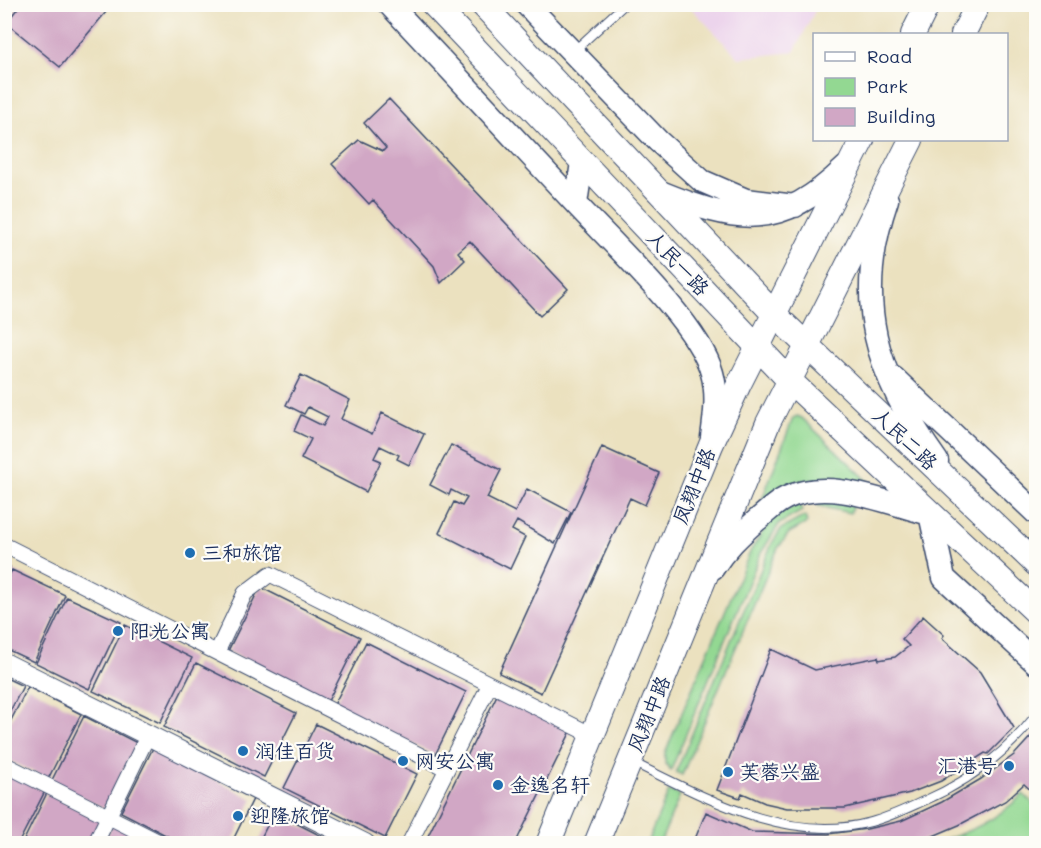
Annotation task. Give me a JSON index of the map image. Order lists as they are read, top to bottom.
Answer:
{
  "streets": {
    "main road": [
      "人民一路",
      "人民二路",
      "凤翔中路",
      "风翔中路"
    ]
  },
  "crossings": [
    ["人民一路", "人民二路"],
    ["人民一路", "凤翔中路"],
    ["人民二路", "凤翔中路"]
  ],
  "places": [
    "三和旅馆",
    "阳光公寓",
    "润佳百货",
    "网安公寓",
    "汇港号",
    "芙蓉兴盛",
    "金逸名轩",
    "迎隆旅馆"
  ],
  "legend": ["Road", "Park", "Building"]
}
